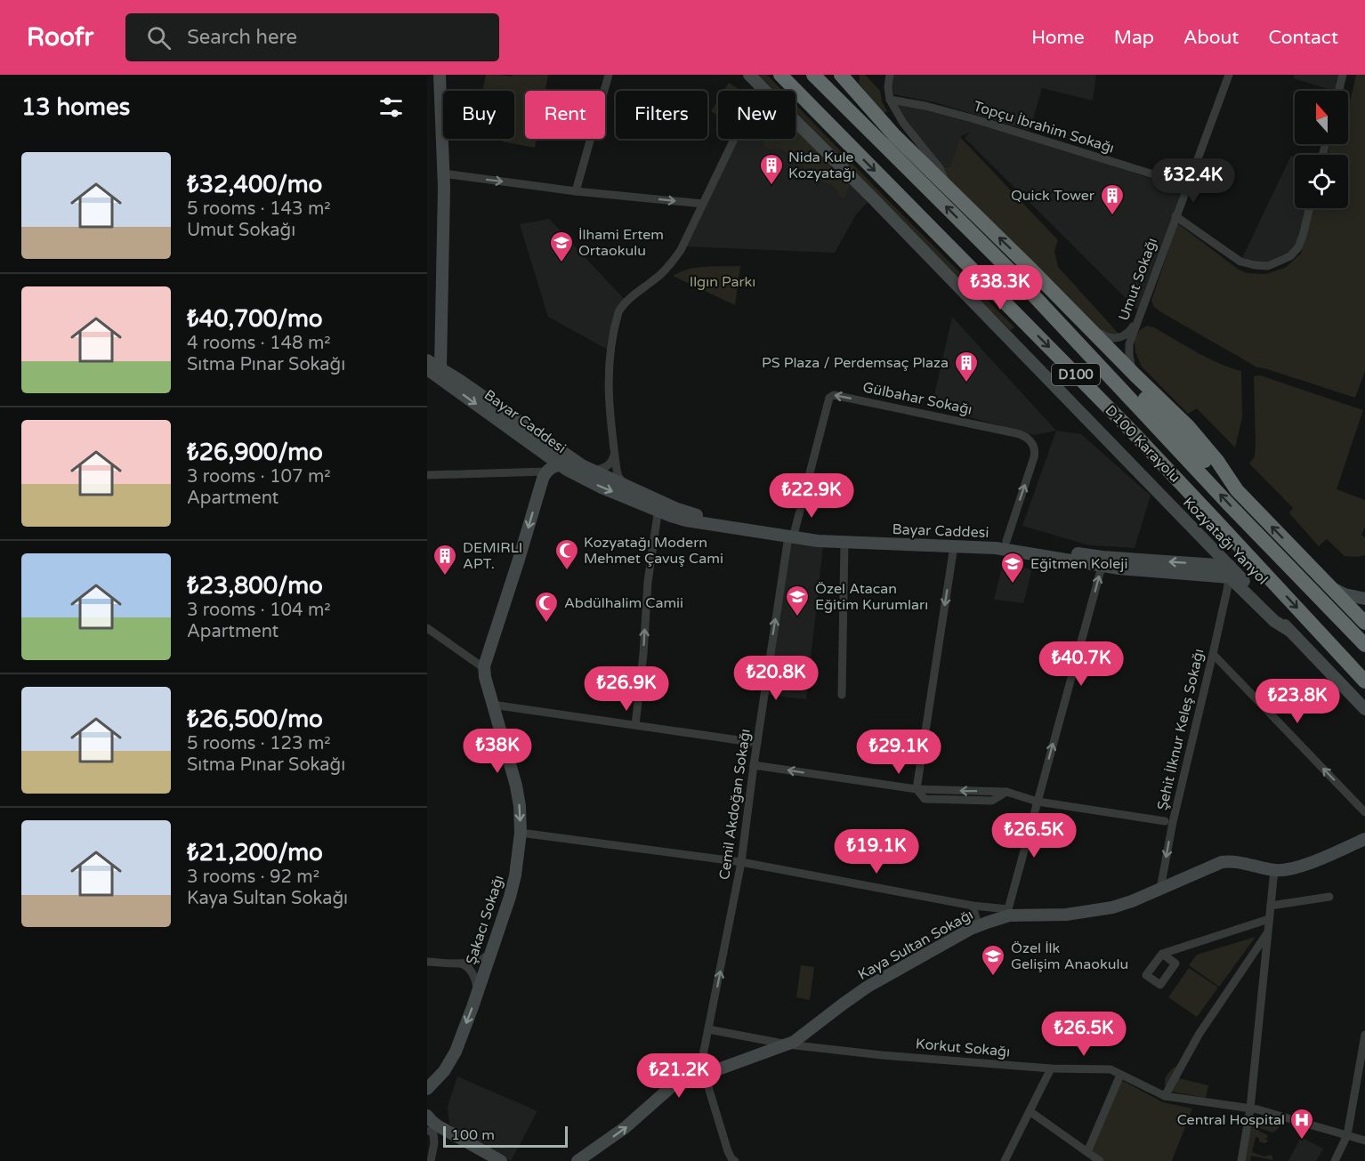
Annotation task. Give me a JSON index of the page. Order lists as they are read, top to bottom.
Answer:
{
  "streets": {
    "highway": ["D100", "D100 Karayolu"],
    "main road": [
      "Bayar Caddesi",
      "Kozyatağı Yanyol",
      "Şakacı Sokağı",
      "Kaya Sultan Sokağı"
    ],
    "street": [
      "Topçu İbrahim Sokağı",
      "Umut Sokağı",
      "Gülbahar Sokağı",
      "Şehit İlknur Keleş Sokağı",
      "Cemil Akdoğan Sokağı",
      "Korkut Sokağı"
    ]
  },
  "crossings": [
    ["Topçu İbrahim Sokağı", "Umut Sokağı"],
    ["Umut Sokağı", "D100"],
    ["Gülbahar Sokağı", "Bayar Caddesi"],
    ["Gülbahar Sokağı", "Cemil Akdoğan Sokağı"],
    ["Bayar Caddesi", "Kozyatağı Yanyol"],
    ["Bayar Caddesi", "Şehit İlknur Keleş Sokağı"],
    ["Bayar Caddesi", "Cemil Akdoğan Sokağı"],
    ["Kozyatağı Yanyol", "Şehit İlknur Keleş Sokağı"],
    ["Şehit İlknur Keleş Sokağı", "Kaya Sultan Sokağı"],
    ["Cemil Akdoğan Sokağı", "Kaya Sultan Sokağı"],
    ["Cemil Akdoğan Sokağı", "Korkut Sokağı"],
    ["Kaya Sultan Sokağı", "Korkut Sokağı"]
  ],
  "one_way": ["Şehit İlknur Keleş Sokağı", "Şakacı Sokağı"],
  "parks": ["Ilgın Parkı"],
  "places": {
    "building": [
      "Nida Kule Kozyatağı",
      "Quick Tower",
      "PS Plaza / Perdemsaç Plaza",
      "DEMIRLI APT."
    ],
    "school or university": [
      "İlhami Ertem Ortaokulu",
      "Eğitmen Koleji",
      "Özel Atacan Eğitim Kurumları",
      "Özel İlk Gelişim Anaokulu"
    ],
    "mosque": ["Kozyatağı Modern Mehmet Çavuş Cami", "Abdülhalim Camii"],
    "hospital": ["Central Hospital"]
  },
  "scale_bar": "100 m",
  "north": "top",
  "page": {
    "header": "Roofr",
    "search": "Search here",
    "nav": [
      "Home",
      "Map",
      "About",
      "Contact"
    ],
    "heading": "13 homes",
    "chip": [
      "Buy",
      "Rent",
      "Filters",
      "New"
    ],
    "list": [
      {
        "name": "₺32,400/mo",
        "note": "5 rooms · 143 m² · Umut Sokağı"
      },
      {
        "name": "₺40,700/mo",
        "note": "4 rooms · 148 m² · Sıtma Pınar Sokağı"
      },
      {
        "name": "₺26,900/mo",
        "note": "3 rooms · 107 m² · Apartment"
      },
      {
        "name": "₺23,800/mo",
        "note": "3 rooms · 104 m² · Apartment"
      },
      {
        "name": "₺26,500/mo",
        "note": "5 rooms · 123 m² · Sıtma Pınar Sokağı"
      },
      {
        "name": "₺21,200/mo",
        "note": "3 rooms · 92 m² · Kaya Sultan Sokağı"
      }
    ],
    "price": [
      "₺32.4K",
      "₺38.3K",
      "₺22.9K",
      "₺40.7K",
      "₺20.8K",
      "₺26.9K",
      "₺23.8K",
      "₺38K",
      "₺29.1K",
      "₺26.5K",
      "₺19.1K",
      "₺26.5K",
      "₺21.2K"
    ],
    "scale": "100 m"
  }
}
